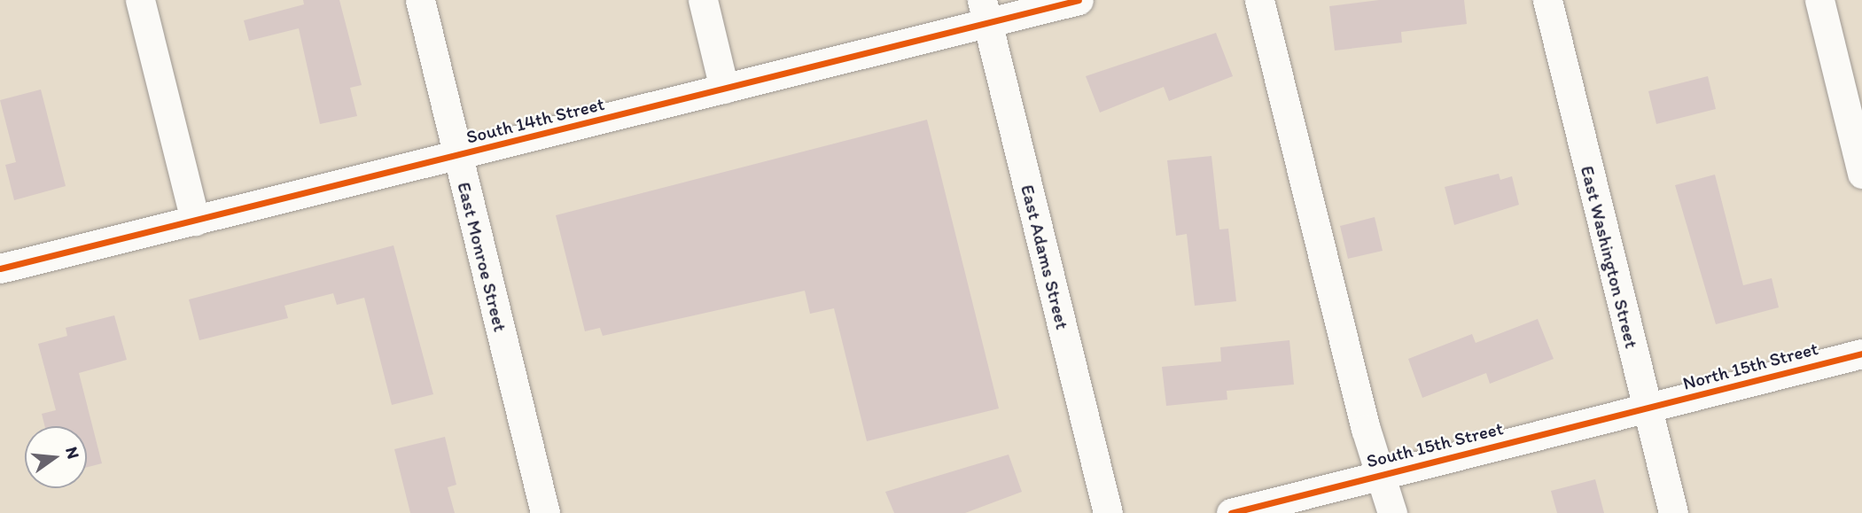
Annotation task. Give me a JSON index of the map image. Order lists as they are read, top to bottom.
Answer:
{
  "streets": {
    "street": [
      "South 14th Street",
      "East Monroe Street",
      "East Adams Street",
      "East Washington Street",
      "North 15th Street",
      "South 15th Street"
    ]
  },
  "crossings": [
    ["South 14th Street", "East Monroe Street"],
    ["South 14th Street", "East Adams Street"],
    ["East Washington Street", "North 15th Street"],
    ["East Washington Street", "South 15th Street"],
    ["North 15th Street", "South 15th Street"]
  ],
  "north": "right"
}
